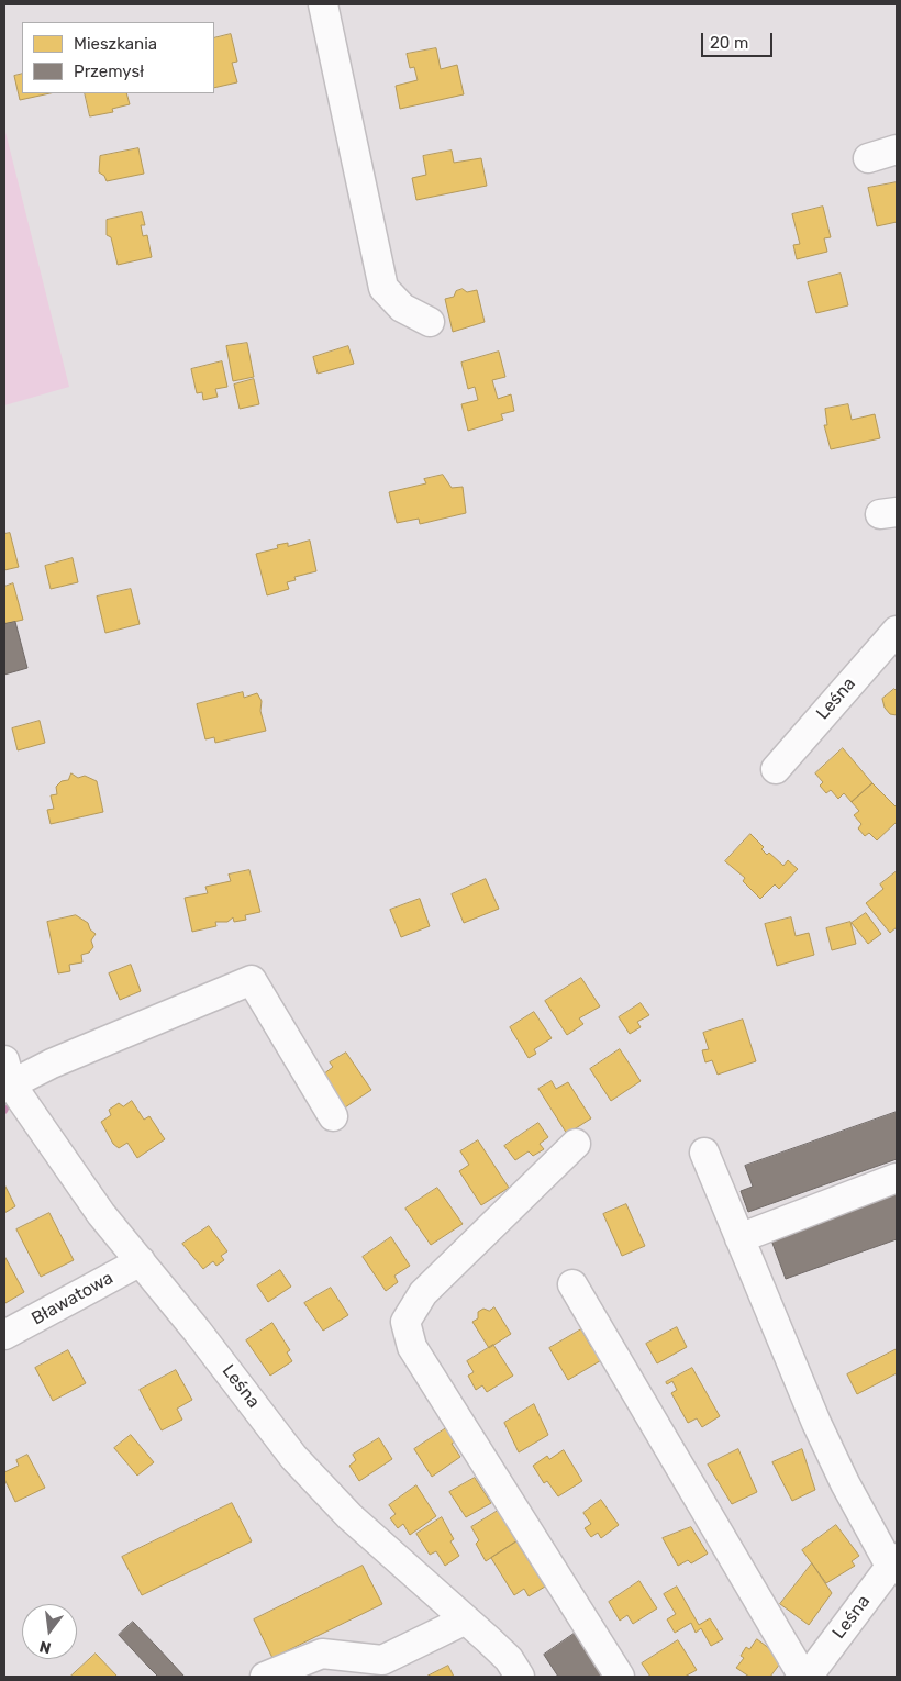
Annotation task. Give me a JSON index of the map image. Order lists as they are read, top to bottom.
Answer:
{
  "streets": {
    "street": ["Leśna", "Bławatowa"]
  },
  "crossings": [
    ["Leśna", "Bławatowa"]
  ],
  "legend": ["Mieszkania", "Przemysł"],
  "scale_bar": "20 m",
  "north": "bottom"
}
